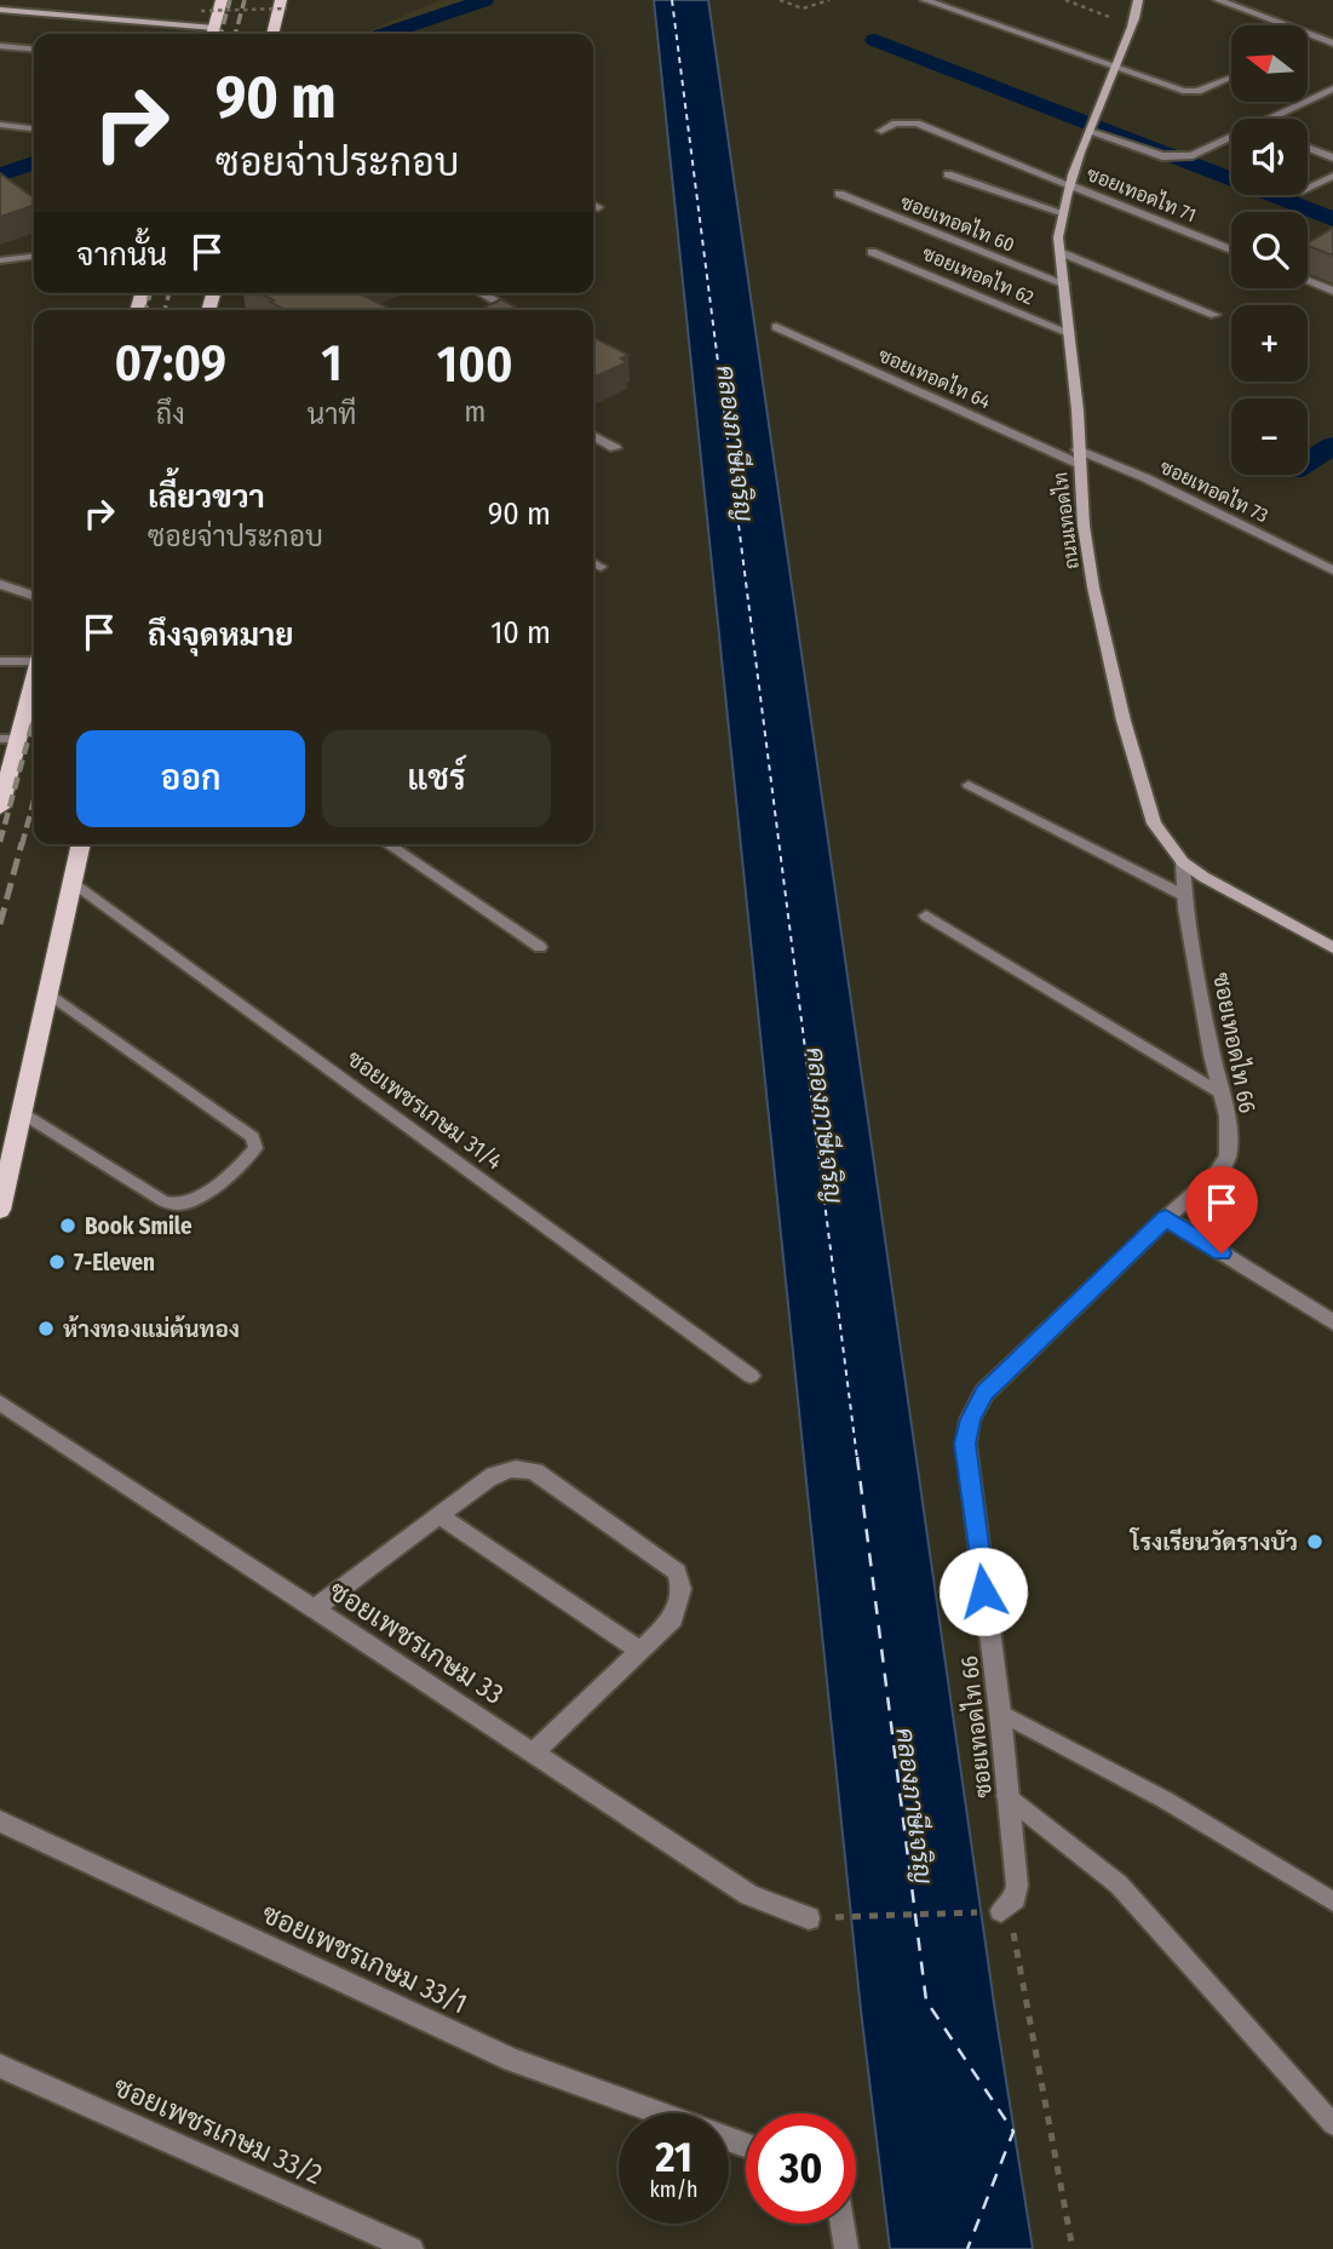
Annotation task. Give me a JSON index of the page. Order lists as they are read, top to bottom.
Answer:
{
  "streets": {
    "main road": ["ถนนเทอดไท"],
    "street": [
      "ซอยเทอดไท 71",
      "ซอยเทอดไท 60",
      "ซอยเทอดไท 62",
      "ซอยเทอดไท 64",
      "ซอยเทอดไท 73",
      "ซอยเทอดไท 66",
      "ซอยเพชรเกษม 31/4",
      "ซอยเพชรเกษม 33",
      "ซอยเพชรเกษม 33/1",
      "ซอยเพชรเกษม 33/2"
    ]
  },
  "crossings": [
    ["ซอยเทอดไท 71", "ถนนเทอดไท"],
    ["ซอยเทอดไท 60", "ถนนเทอดไท"],
    ["ซอยเทอดไท 62", "ถนนเทอดไท"],
    ["ซอยเทอดไท 64", "ซอยเทอดไท 73"],
    ["ซอยเทอดไท 64", "ถนนเทอดไท"],
    ["ซอยเทอดไท 73", "ถนนเทอดไท"],
    ["ถนนเทอดไท", "ซอยเทอดไท 66"]
  ],
  "water": ["คลองภาษีเจริญ"],
  "places": [
    "Book Smile",
    "7-Eleven",
    "ห้างทองแม่ต้นทอง",
    "โรงเรียนวัดรางบัว"
  ],
  "north": "left",
  "page": {
    "map_buttons": ["+", "−"],
    "turn": ["90 m", "ซอยจ่าประกอบ"],
    "then": "จากนั้น",
    "eta": [
      "07:09",
      "ถึง",
      "1",
      "นาที",
      "100",
      "m"
    ],
    "list": [
      {
        "name": "เลี้ยวขวา",
        "note": "ซอยจ่าประกอบ",
        "value": "90 m"
      },
      {
        "name": "ถึงจุดหมาย",
        "value": "10 m"
      }
    ],
    "buttons": ["ออก", "แชร์"],
    "speed": "21 km/h",
    "limit": "30"
  }
}
